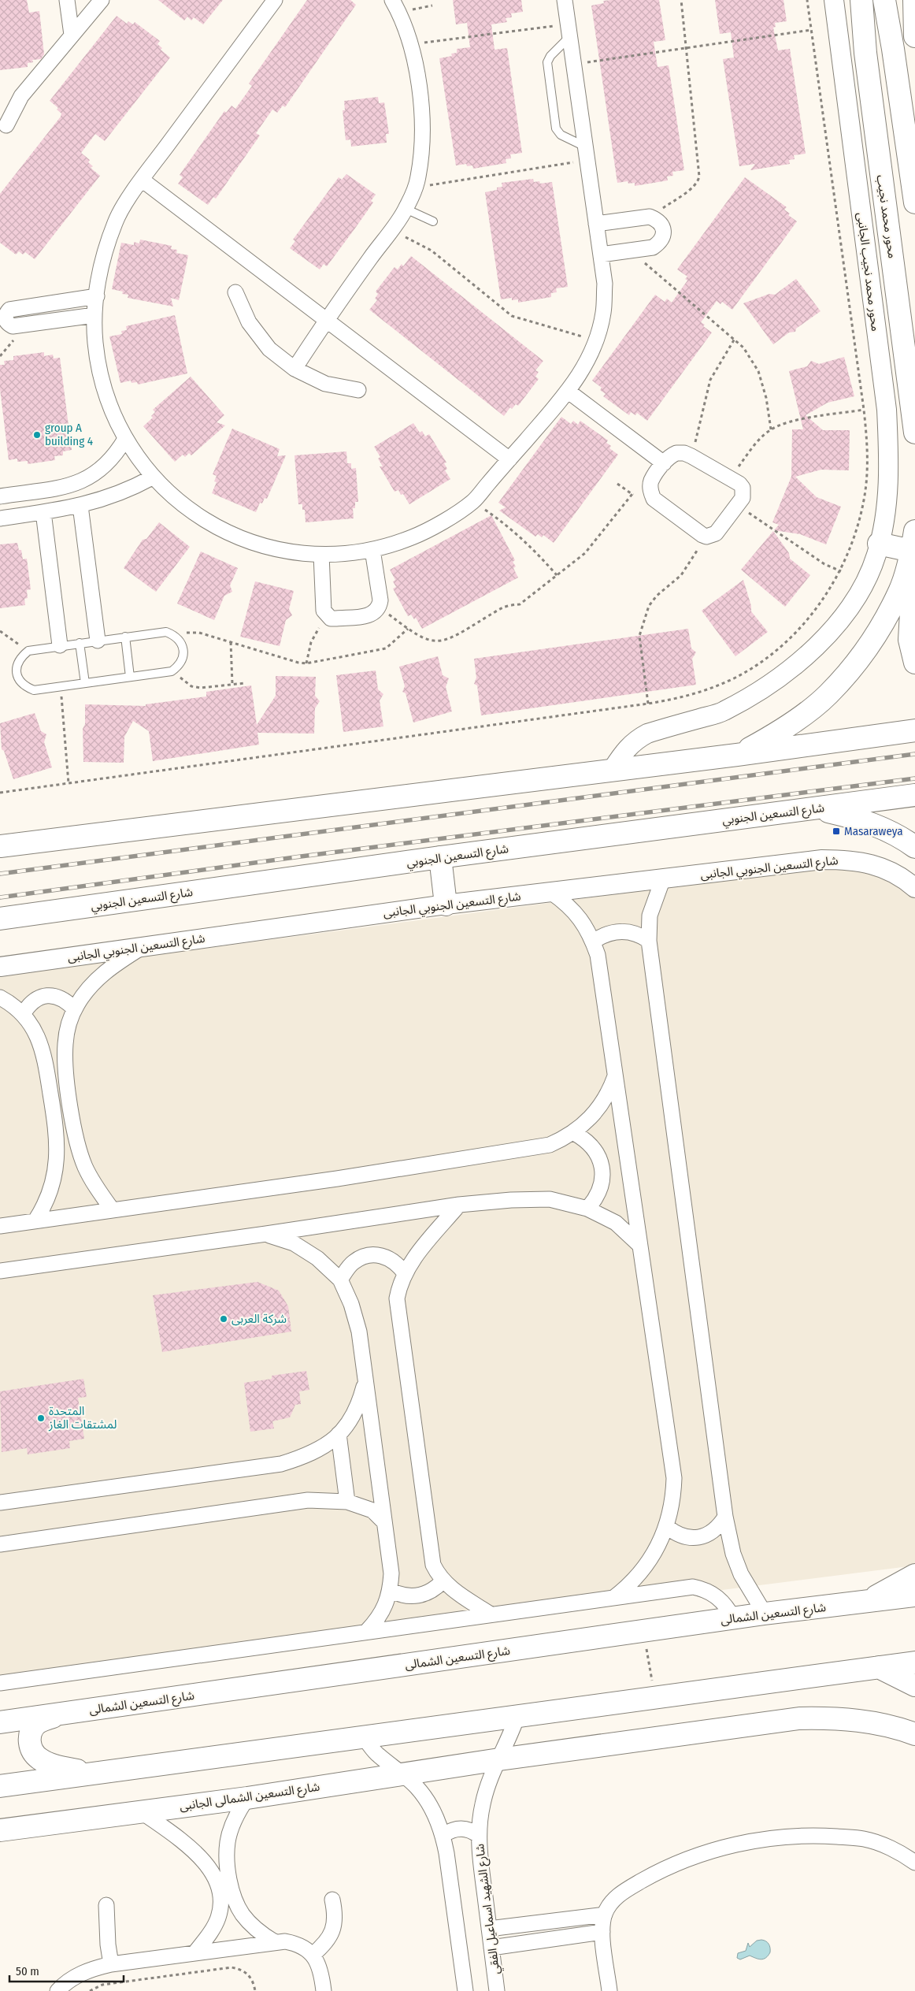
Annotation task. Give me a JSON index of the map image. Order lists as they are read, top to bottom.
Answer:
{
  "streets": {
    "main road": [
      "محور محمد نجيب",
      "شارع التسعين الجنوبي",
      "شارع التسعين الشمالى",
      "شارع التسعين الشمالى الجانبى"
    ],
    "street": ["محور محمد نجيب الجانبى", "شارع التسعين الجنوبي الجانبى", "شارع الشهيد اسماعيل الفقي"]
  },
  "crossings": [
    ["شارع التسعين الشمالى الجانبى", "شارع الشهيد اسماعيل الفقي"]
  ],
  "places": {
    "other": ["group A building 4", "شركة العربى", "المتحدة لمشتقات الغاز"],
    "transit": ["Masaraweya"]
  },
  "scale_bar": "50 m"
}
